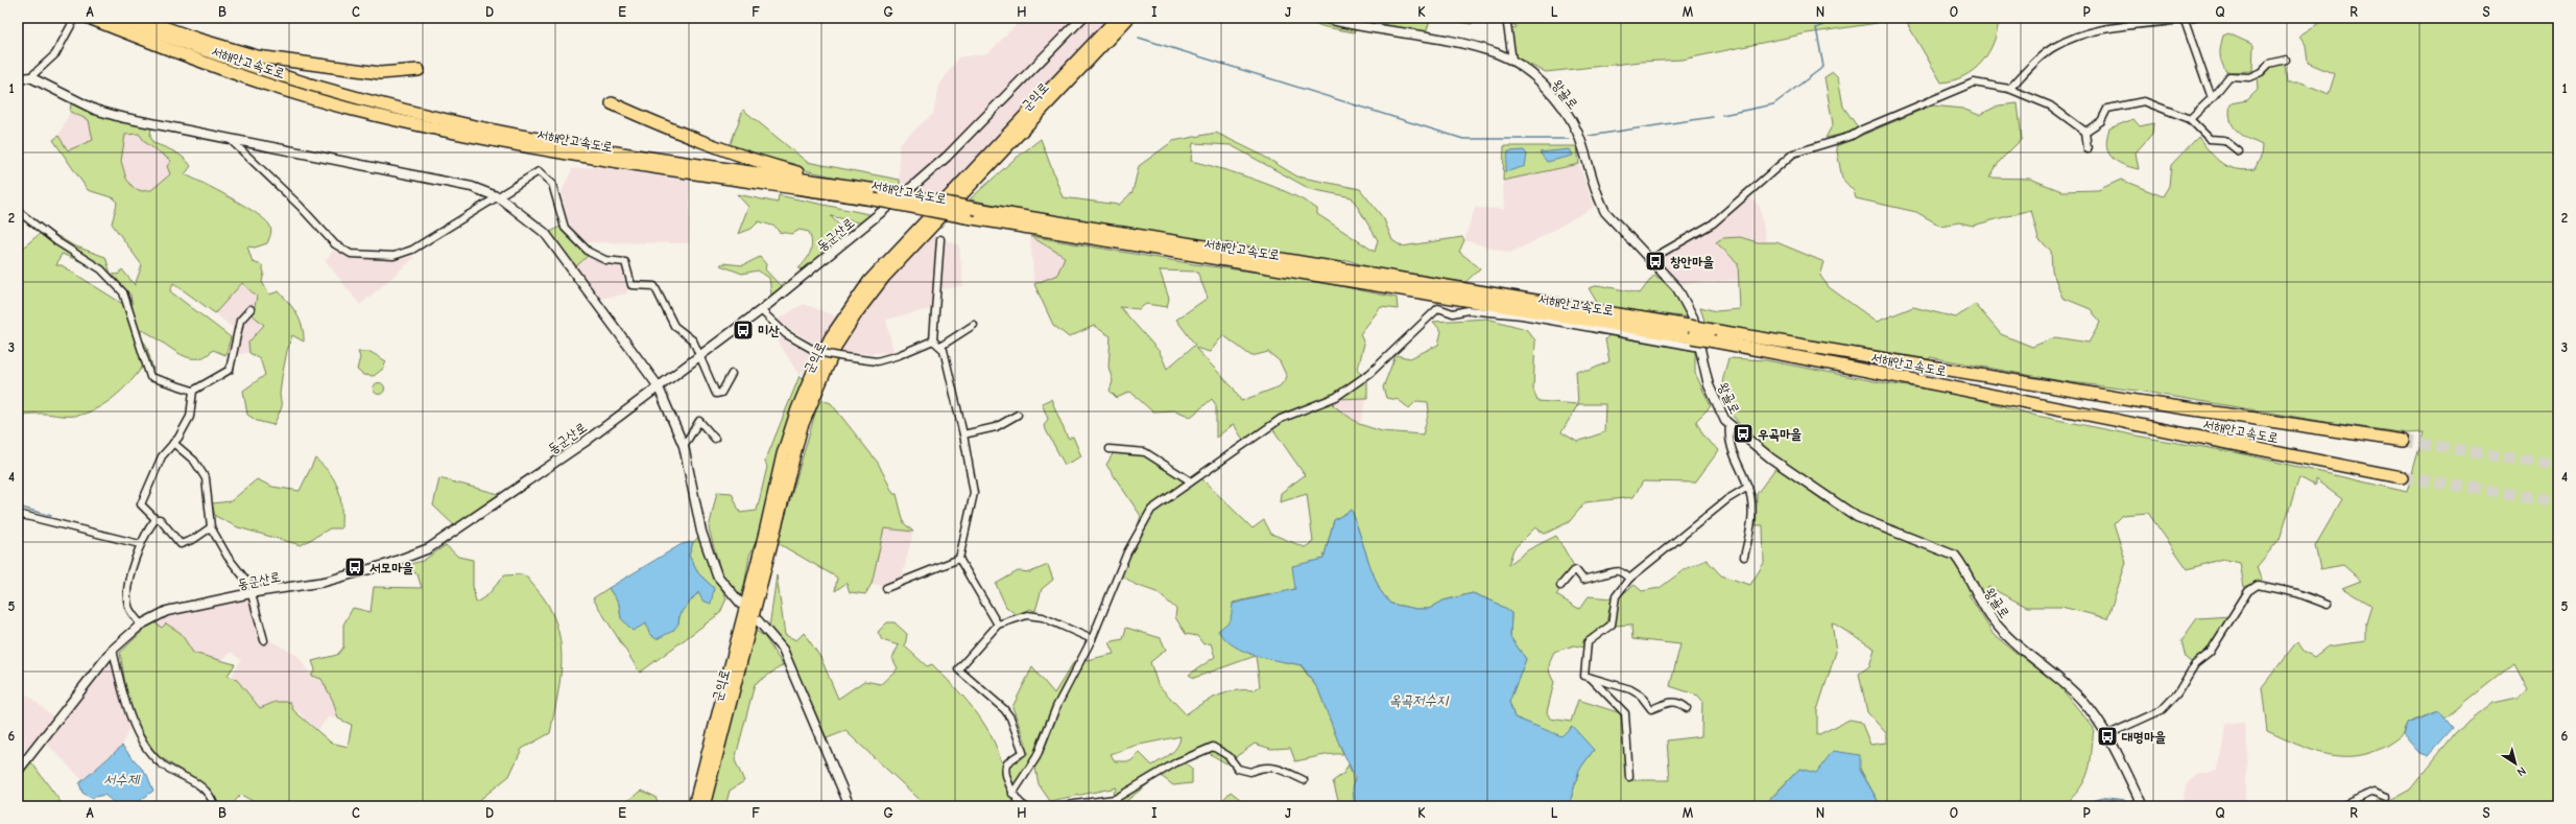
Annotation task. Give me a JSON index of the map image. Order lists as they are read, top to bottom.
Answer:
{
  "streets": {
    "highway": ["서해안고속도로", "군익로"],
    "street": ["왕골로", "동군산로"]
  },
  "water": ["옥곡저수지", "서수제"],
  "places": {
    "bus stop": [
      "창안마을",
      "미산",
      "우곡마을",
      "서모마을",
      "대명마을"
    ]
  },
  "north": "bottom right",
  "grid": {
    "columns": [
      "A",
      "B",
      "C",
      "D",
      "E",
      "F",
      "G",
      "H",
      "I",
      "J",
      "K",
      "L",
      "M",
      "N",
      "O",
      "P",
      "Q",
      "R",
      "S"
    ],
    "rows": [
      "1",
      "2",
      "3",
      "4",
      "5",
      "6"
    ]
  }
}
